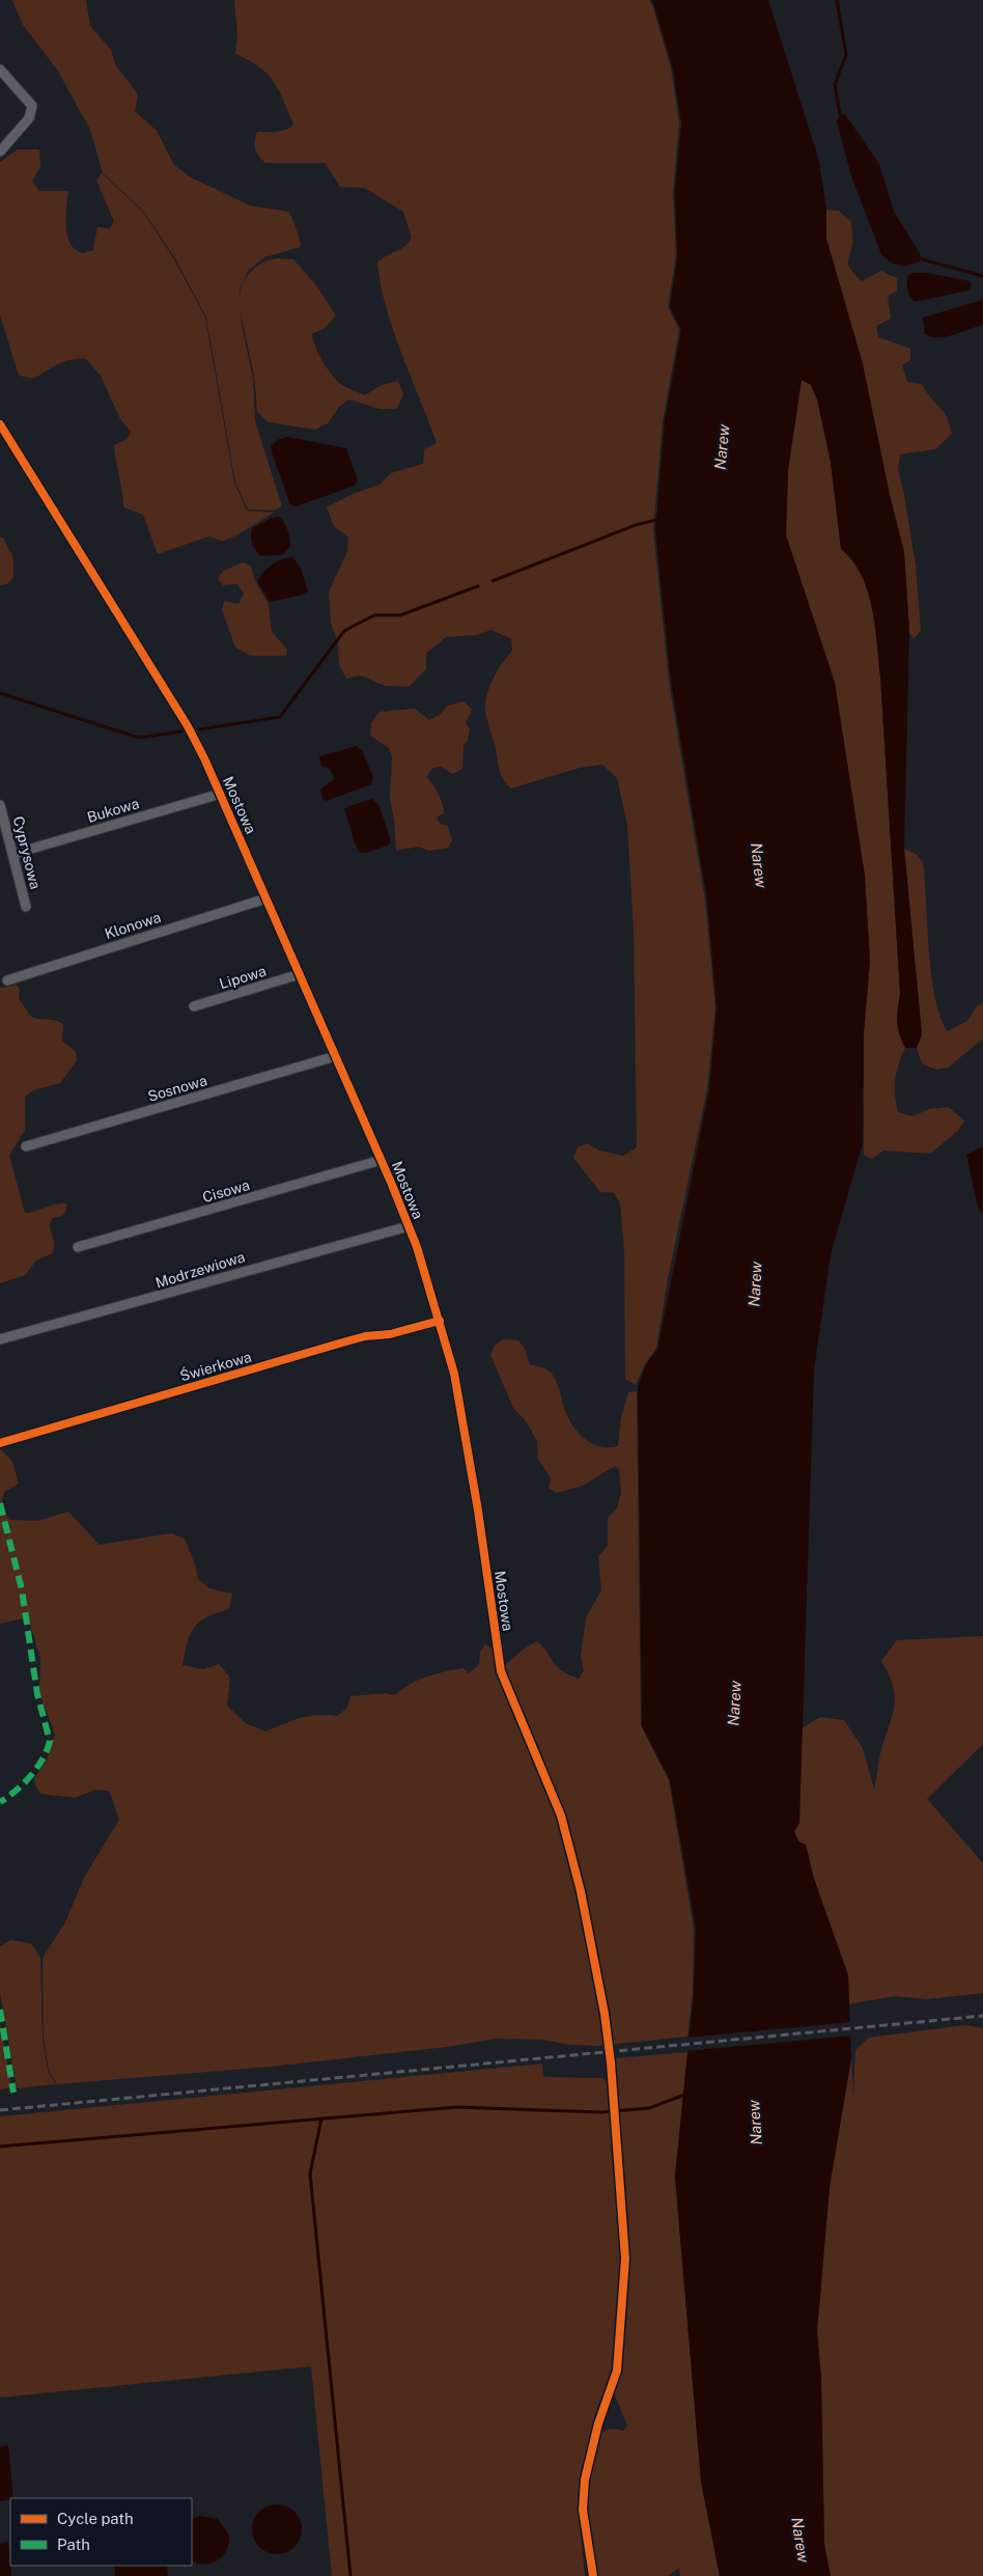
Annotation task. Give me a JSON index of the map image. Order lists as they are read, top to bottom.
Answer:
{
  "streets": {
    "street": [
      "Mostowa",
      "Bukowa",
      "Cyprysowa",
      "Klonowa",
      "Lipowa",
      "Sosnowa",
      "Cisowa",
      "Modrzewiowa",
      "Świerkowa"
    ]
  },
  "crossings": [
    ["Mostowa", "Bukowa"],
    ["Mostowa", "Klonowa"],
    ["Mostowa", "Lipowa"],
    ["Mostowa", "Sosnowa"],
    ["Mostowa", "Cisowa"],
    ["Mostowa", "Modrzewiowa"],
    ["Mostowa", "Świerkowa"],
    ["Bukowa", "Cyprysowa"]
  ],
  "water": ["Narew"],
  "legend": ["Cycle path", "Path"]
}
